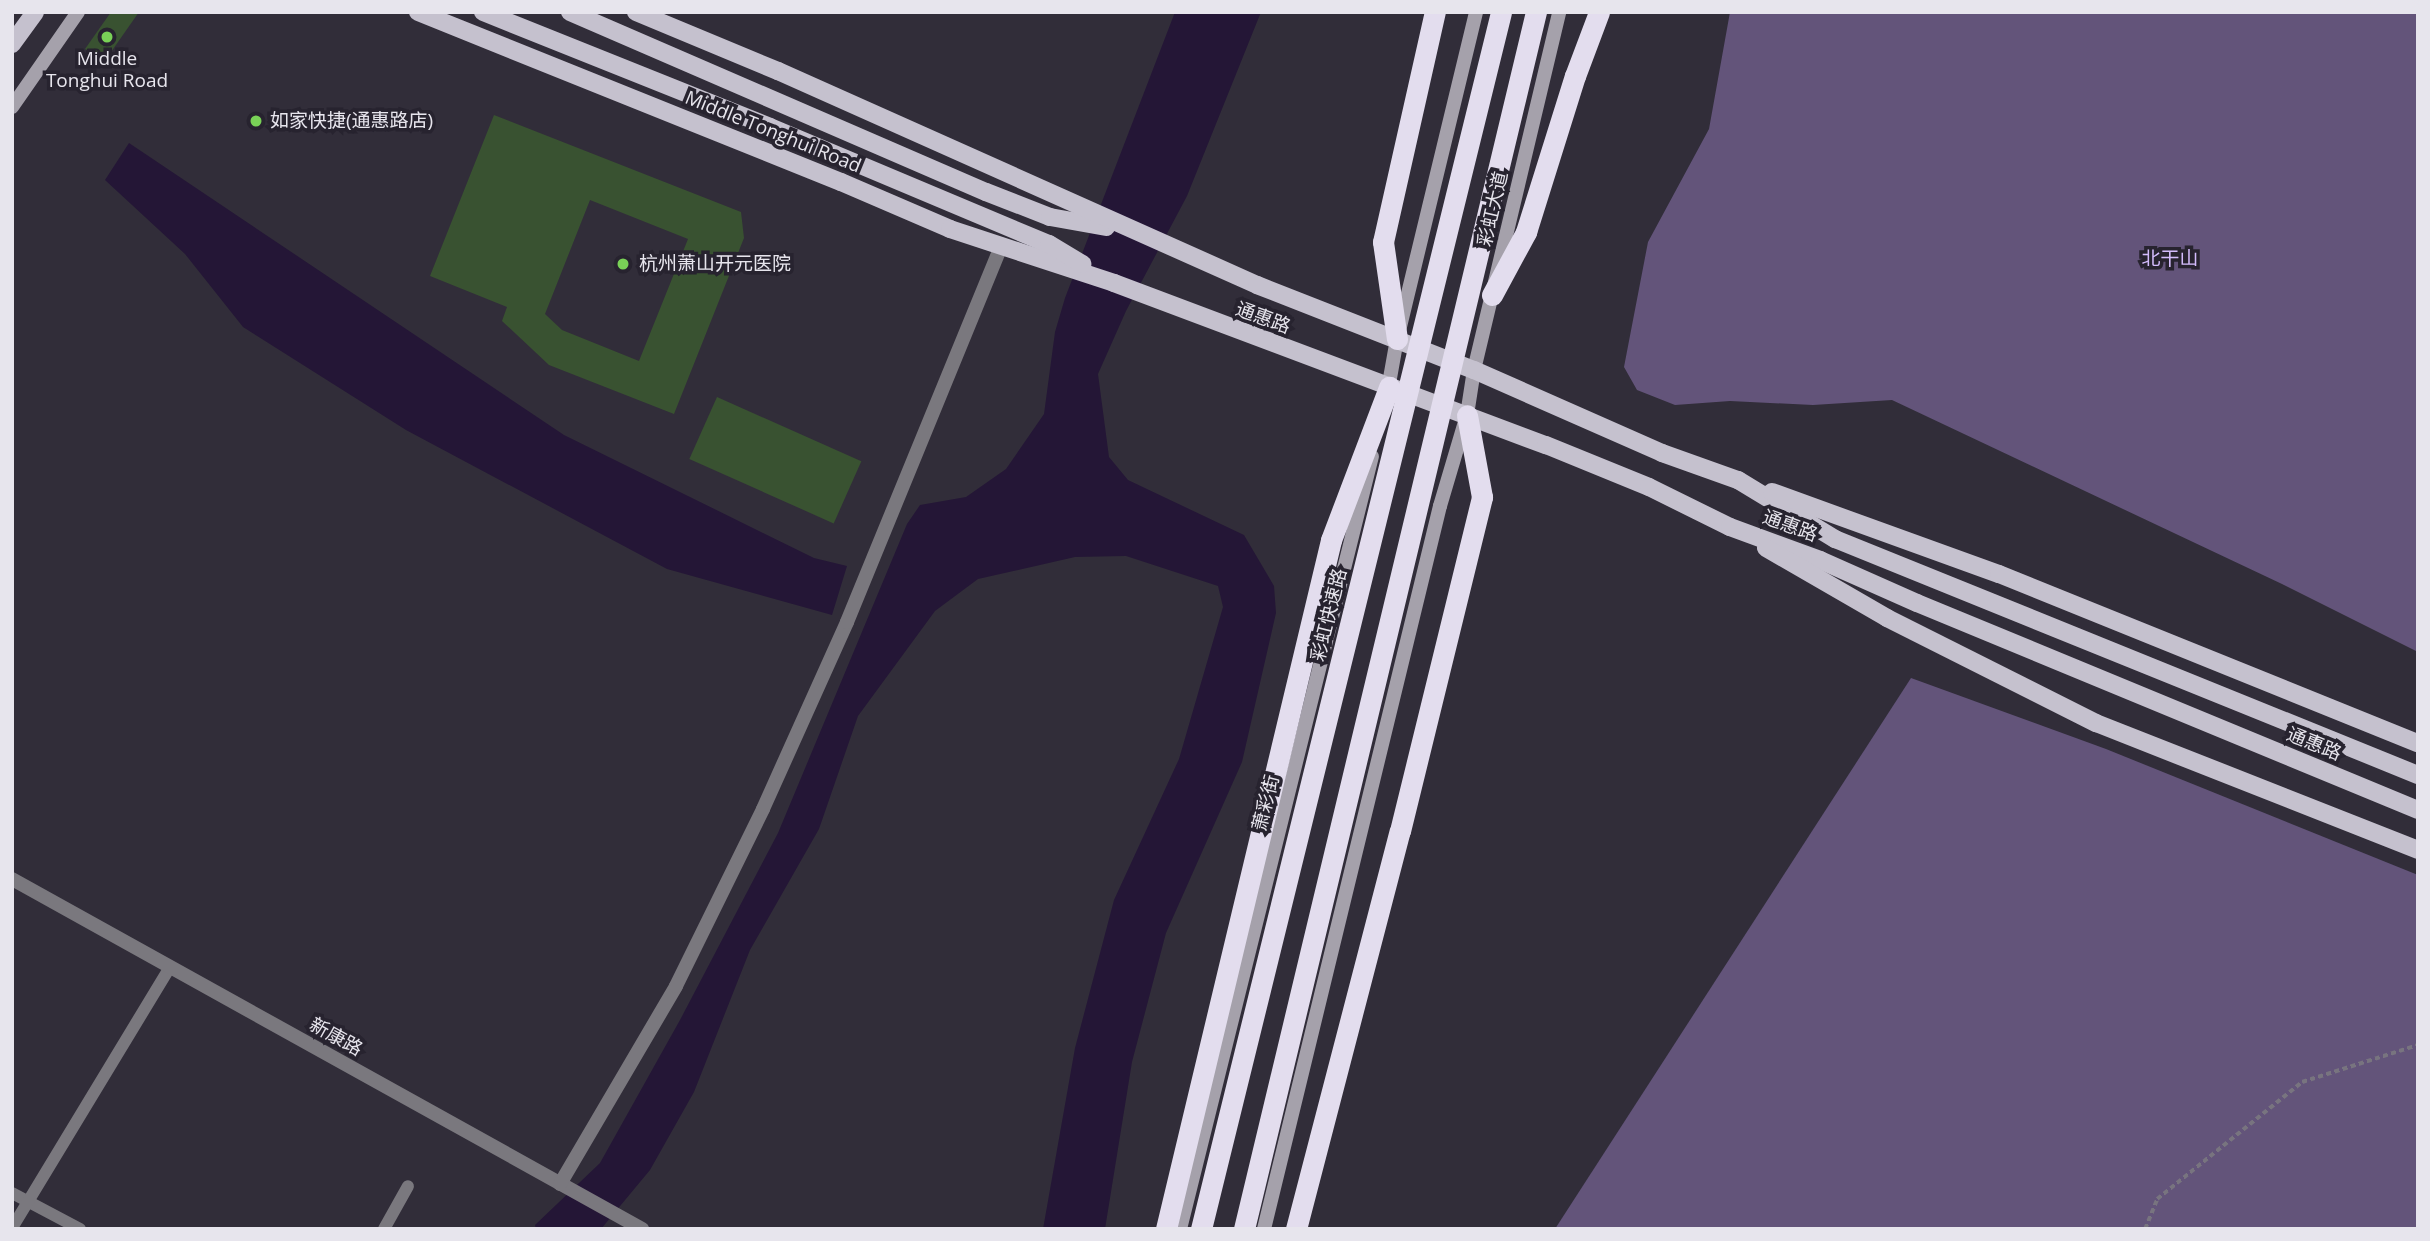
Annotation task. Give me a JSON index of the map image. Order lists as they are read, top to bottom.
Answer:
{
  "streets": {
    "highway": ["彩虹快速路"],
    "main road": [
      "Middle Tonghui Road",
      "彩虹大道",
      "通惠路",
      "萧彩街"
    ],
    "street": ["新康路"]
  },
  "crossings": [
    ["Middle Tonghui Road", "通惠路"],
    ["彩虹大道", "通惠路"],
    ["通惠路", "萧彩街"]
  ],
  "parks": ["北干山"],
  "places": ["Middle Tonghui Road", "如家快捷(通惠路店)", "杭州萧山开元医院"]
}
